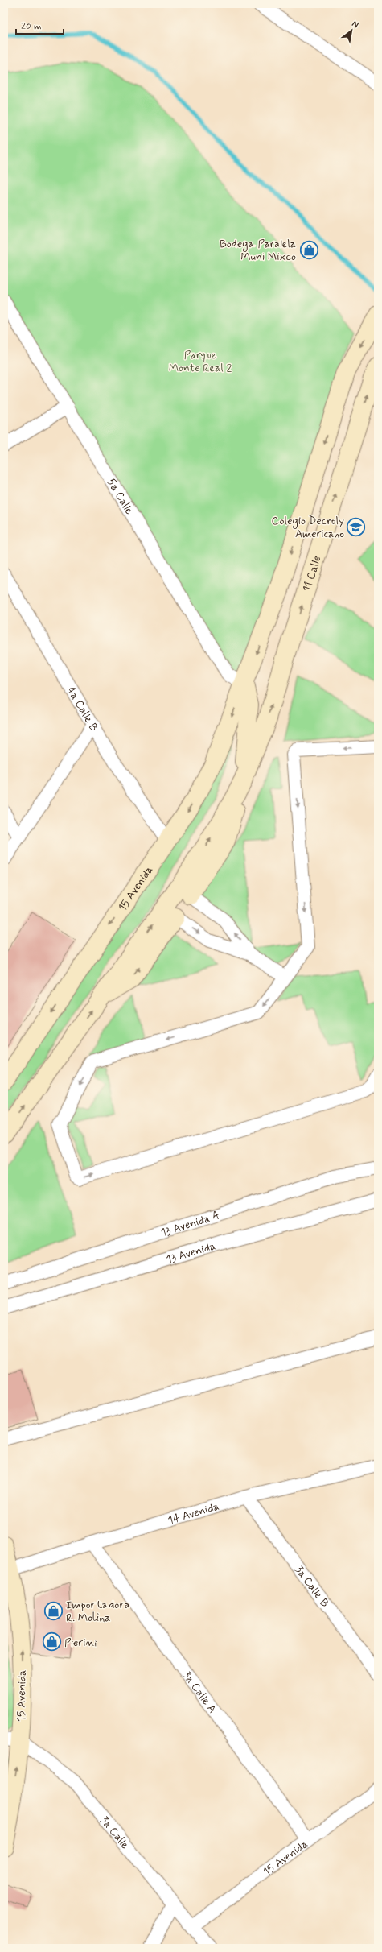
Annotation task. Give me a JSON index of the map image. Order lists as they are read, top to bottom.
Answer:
{
  "streets": {
    "main road": ["11 Calle", "15 Avenida"],
    "street": [
      "5a Calle",
      "4a Calle B",
      "13 Avenida A",
      "13 Avenida",
      "14 Avenida",
      "3a Calle B",
      "3a Calle A",
      "3a Calle"
    ]
  },
  "crossings": [
    ["5a Calle", "15 Avenida"],
    ["4a Calle B", "15 Avenida"],
    ["15 Avenida", "14 Avenida"],
    ["15 Avenida", "3a Calle A"],
    ["15 Avenida", "3a Calle"],
    ["14 Avenida", "3a Calle B"],
    ["14 Avenida", "3a Calle A"]
  ],
  "parks": ["Parque Monte Real 2"],
  "places": {
    "shop": ["Bodega Paralela Muni Mixco", "Importadora R. Molina", "Pierini"],
    "school or university": ["Colegio Decroly Americano"]
  },
  "scale_bar": "20 m",
  "north": "top right"
}
